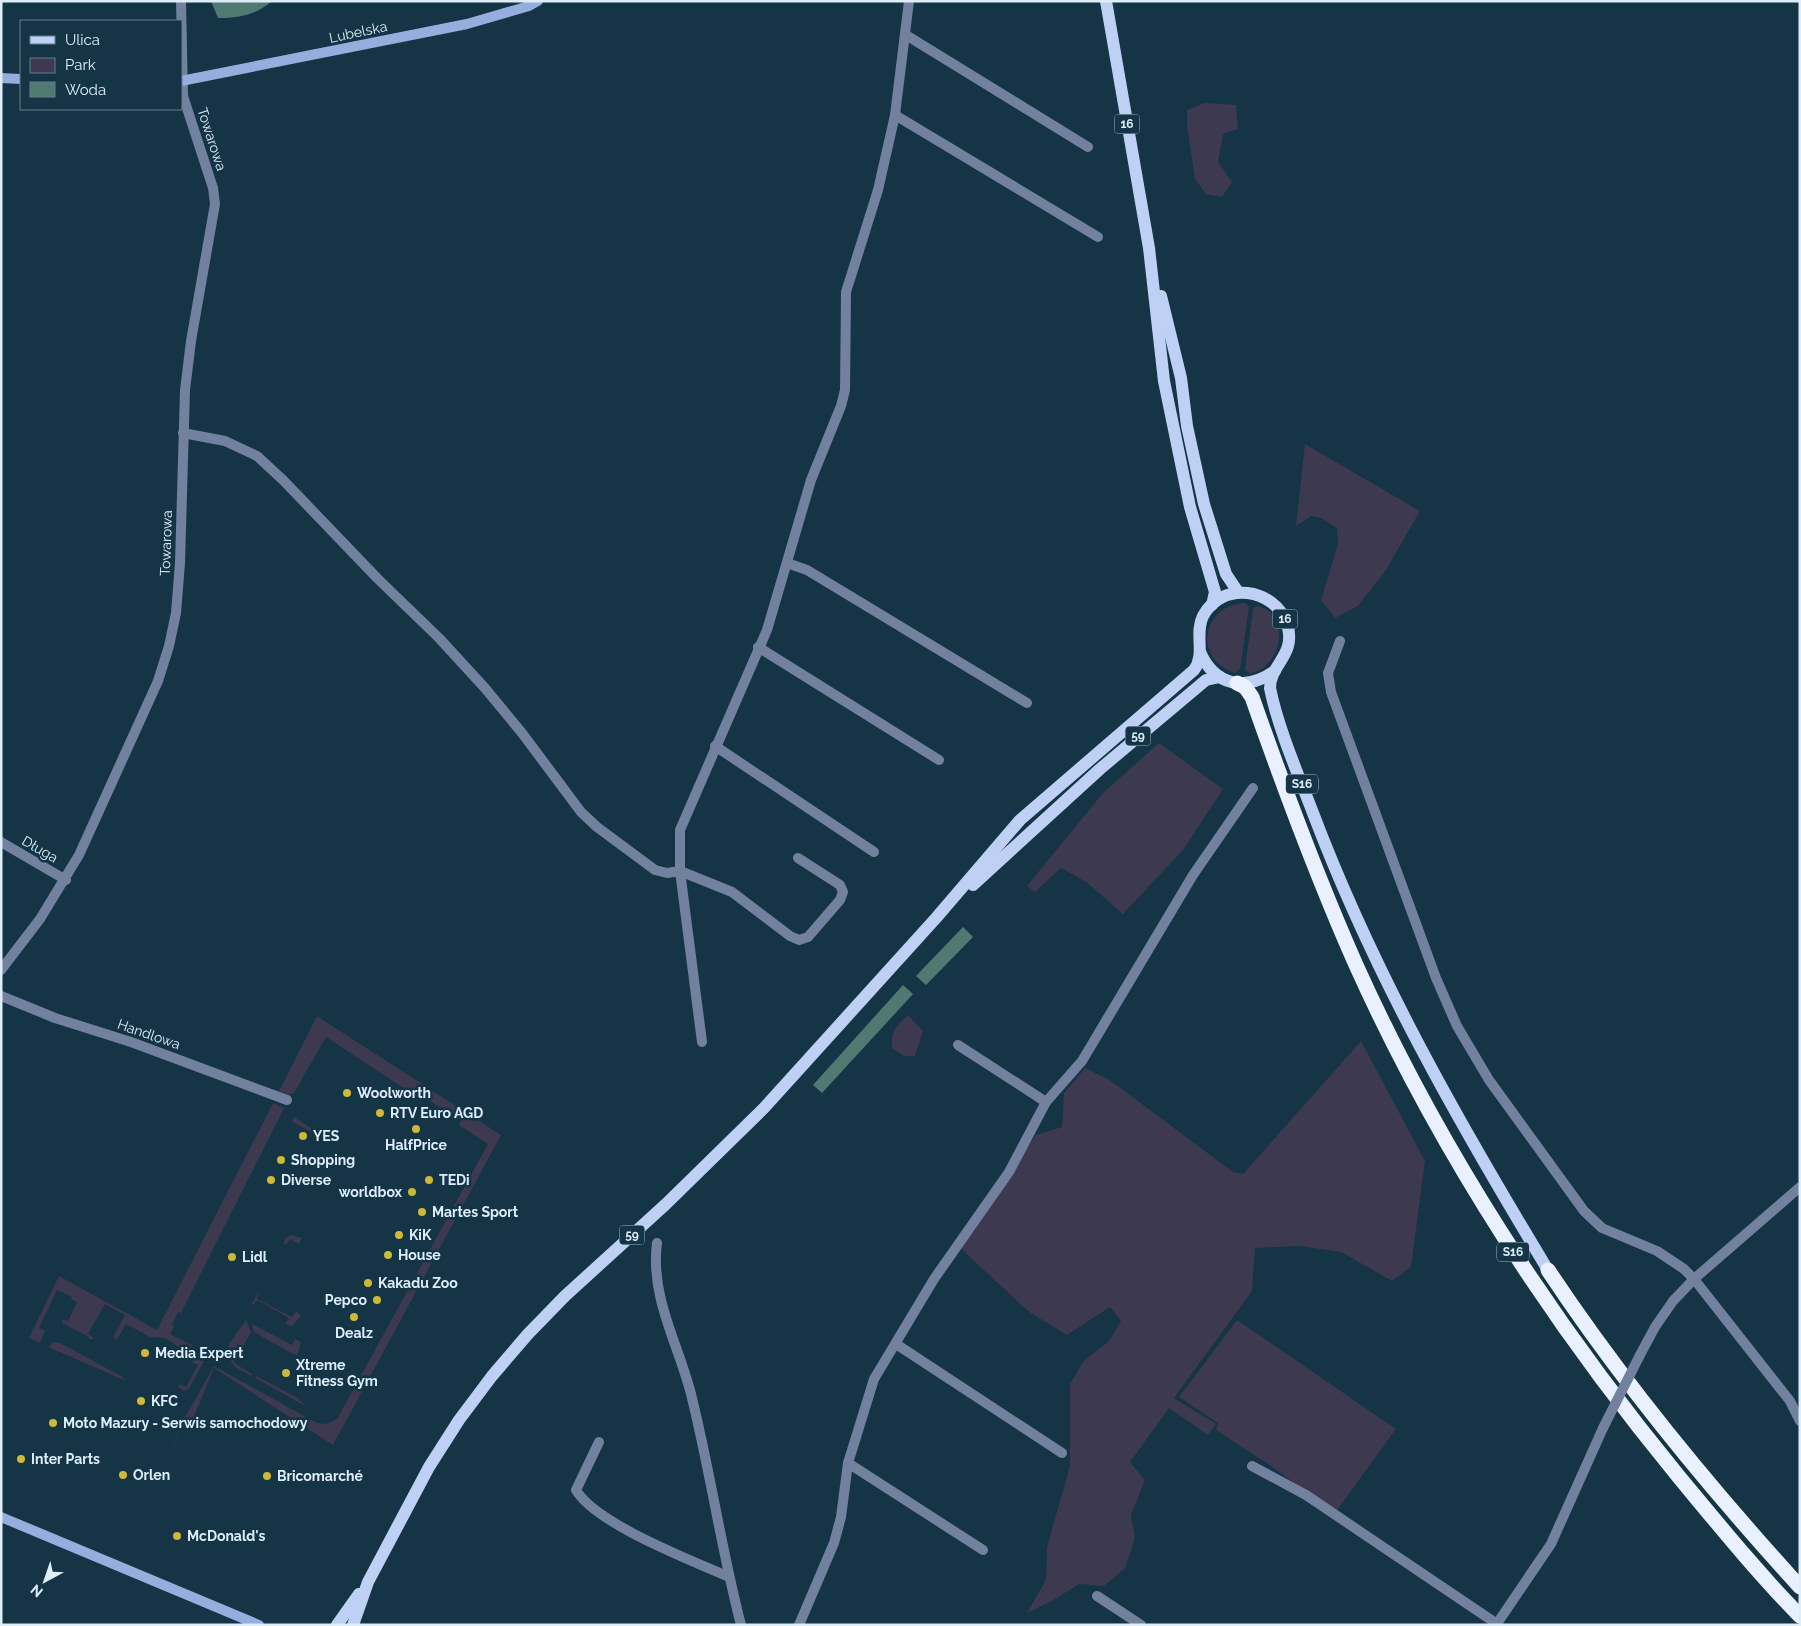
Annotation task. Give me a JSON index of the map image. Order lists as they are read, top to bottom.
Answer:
{
  "streets": {
    "highway": ["S16"],
    "main road": ["16", "59"],
    "street": [
      "Lubelska",
      "Towarowa",
      "Długa",
      "Handlowa"
    ]
  },
  "crossings": [
    ["Lubelska", "Towarowa"],
    ["16", "59"],
    ["16", "S16"],
    ["Towarowa", "Długa"],
    ["59", "S16"]
  ],
  "places": [
    "Woolworth",
    "RTV Euro AGD",
    "HalfPrice",
    "YES",
    "Shopping",
    "Diverse",
    "TEDi",
    "worldbox",
    "Martes Sport",
    "KiK",
    "House",
    "Lidl",
    "Kakadu Zoo",
    "Pepco",
    "Dealz",
    "Media Expert",
    "Xtreme Fitness Gym",
    "KFC",
    "Moto Mazury - Serwis samochodowy",
    "Inter Parts",
    "Orlen",
    "Bricomarché",
    "McDonald's"
  ],
  "legend": ["Ulica", "Park", "Woda"],
  "north": "bottom left"
}
